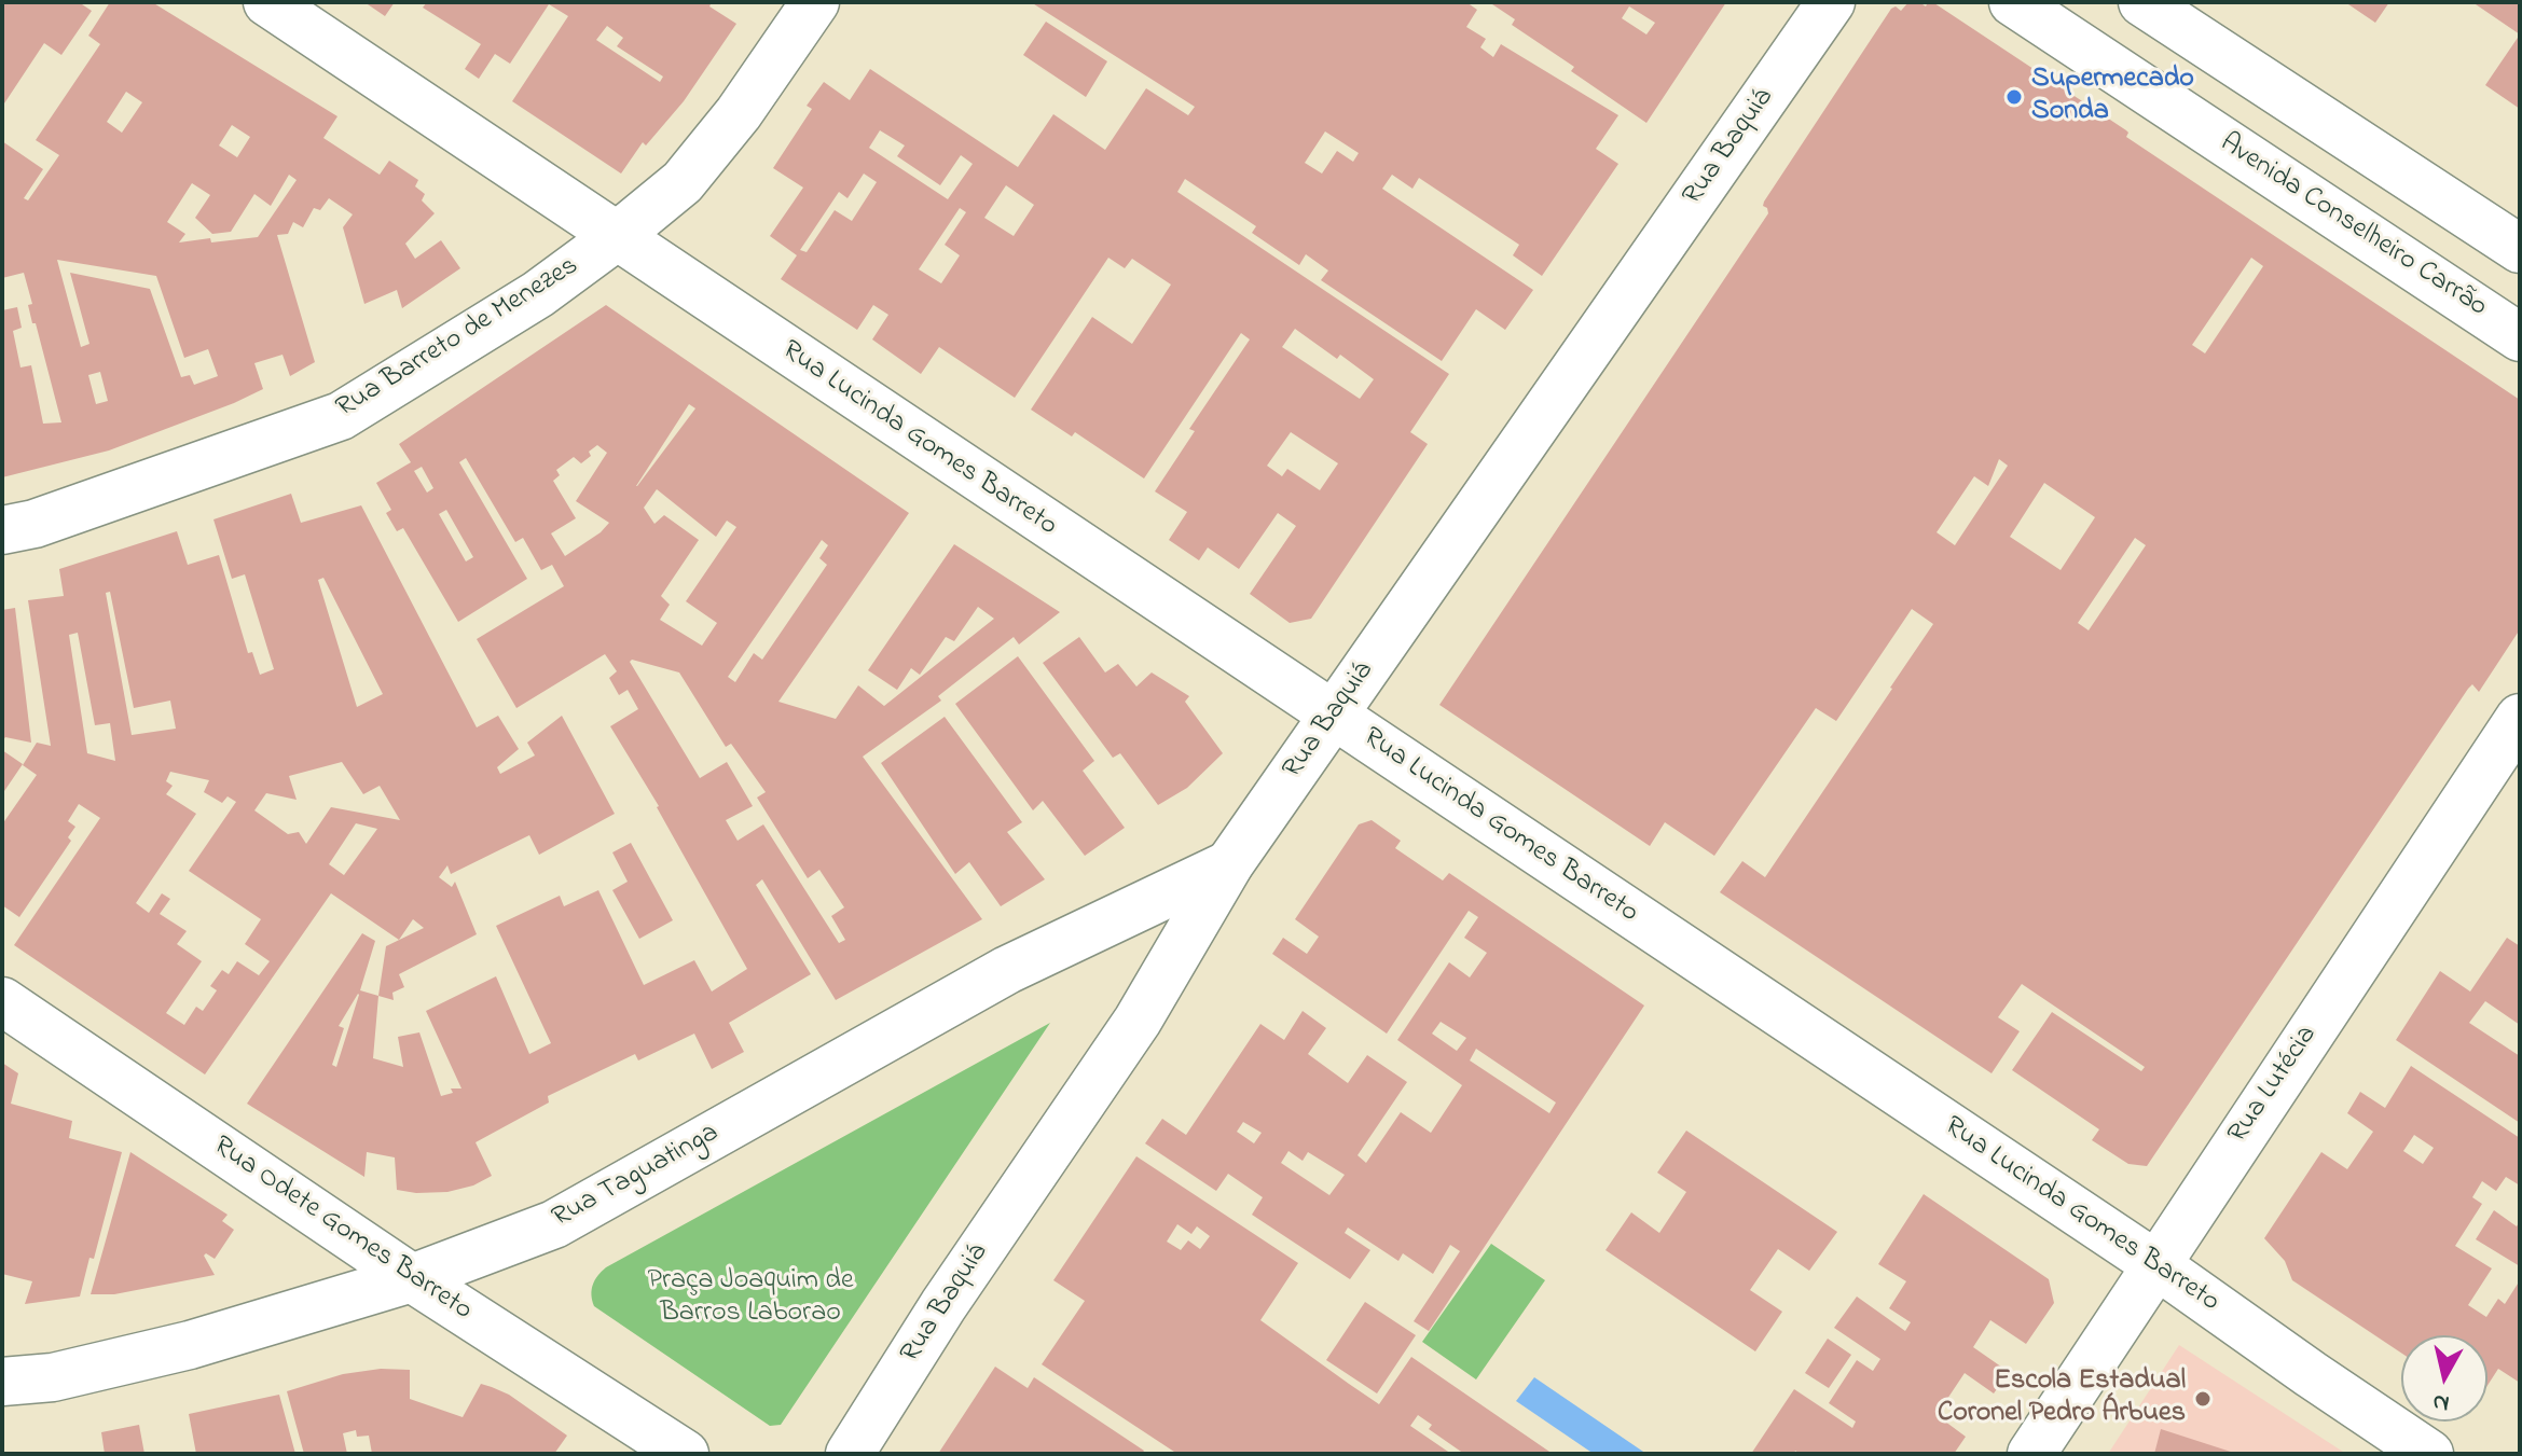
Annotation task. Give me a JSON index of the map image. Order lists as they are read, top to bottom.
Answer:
{
  "streets": {
    "street": [
      "Rua Baquiá",
      "Avenida Conselheiro Carrão",
      "Rua Barreto de Menezes",
      "Rua Lucinda Gomes Barreto",
      "Rua Lutécia",
      "Rua Taguatinga",
      "Rua Odete Gomes Barreto"
    ]
  },
  "crossings": [
    ["Rua Baquiá", "Rua Lucinda Gomes Barreto"],
    ["Rua Baquiá", "Rua Taguatinga"],
    ["Rua Barreto de Menezes", "Rua Lucinda Gomes Barreto"],
    ["Rua Lucinda Gomes Barreto", "Rua Lutécia"],
    ["Rua Taguatinga", "Rua Odete Gomes Barreto"]
  ],
  "parks": ["Praça Joaquim de Barros Laborao"],
  "places": ["Supermecado Sonda", "Escola Estadual Coronel Pedro Árbues"],
  "north": "bottom"
}
